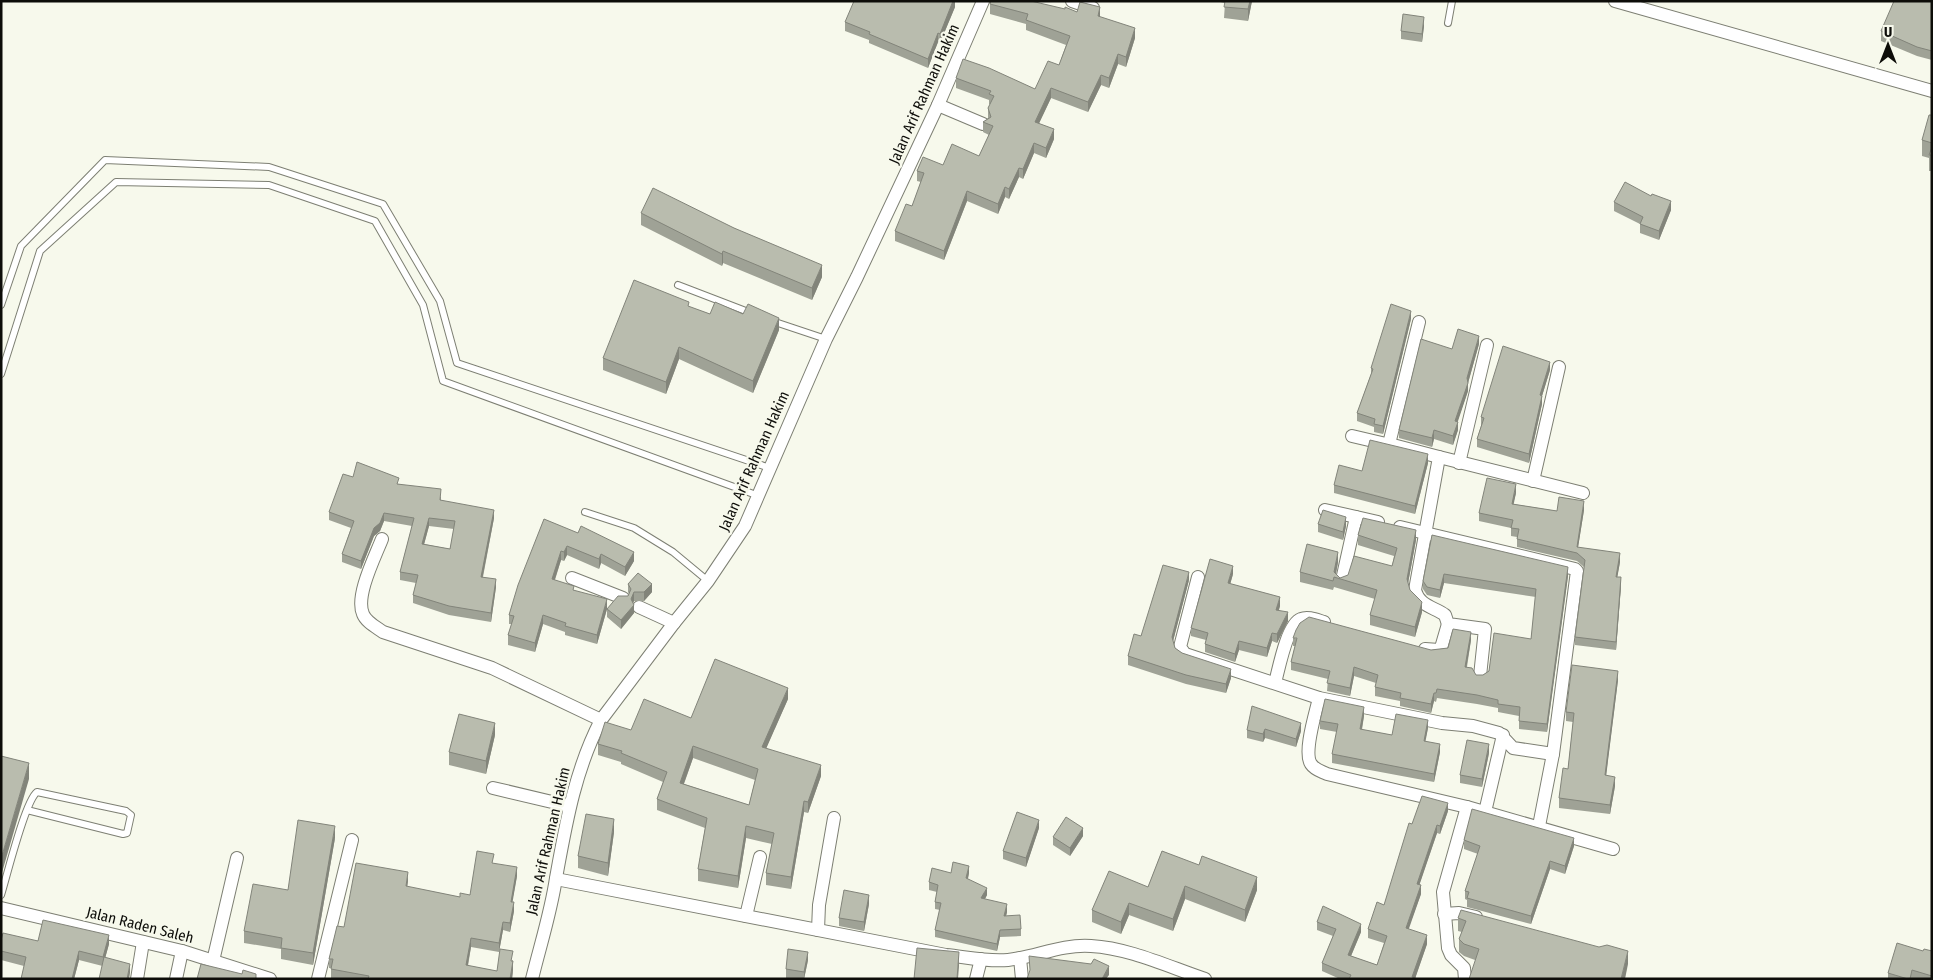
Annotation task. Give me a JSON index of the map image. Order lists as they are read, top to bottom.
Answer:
{
  "streets": {
    "street": ["Jalan Arif Rahman Hakim", "Jalan Raden Saleh"]
  },
  "north": "top"
}
